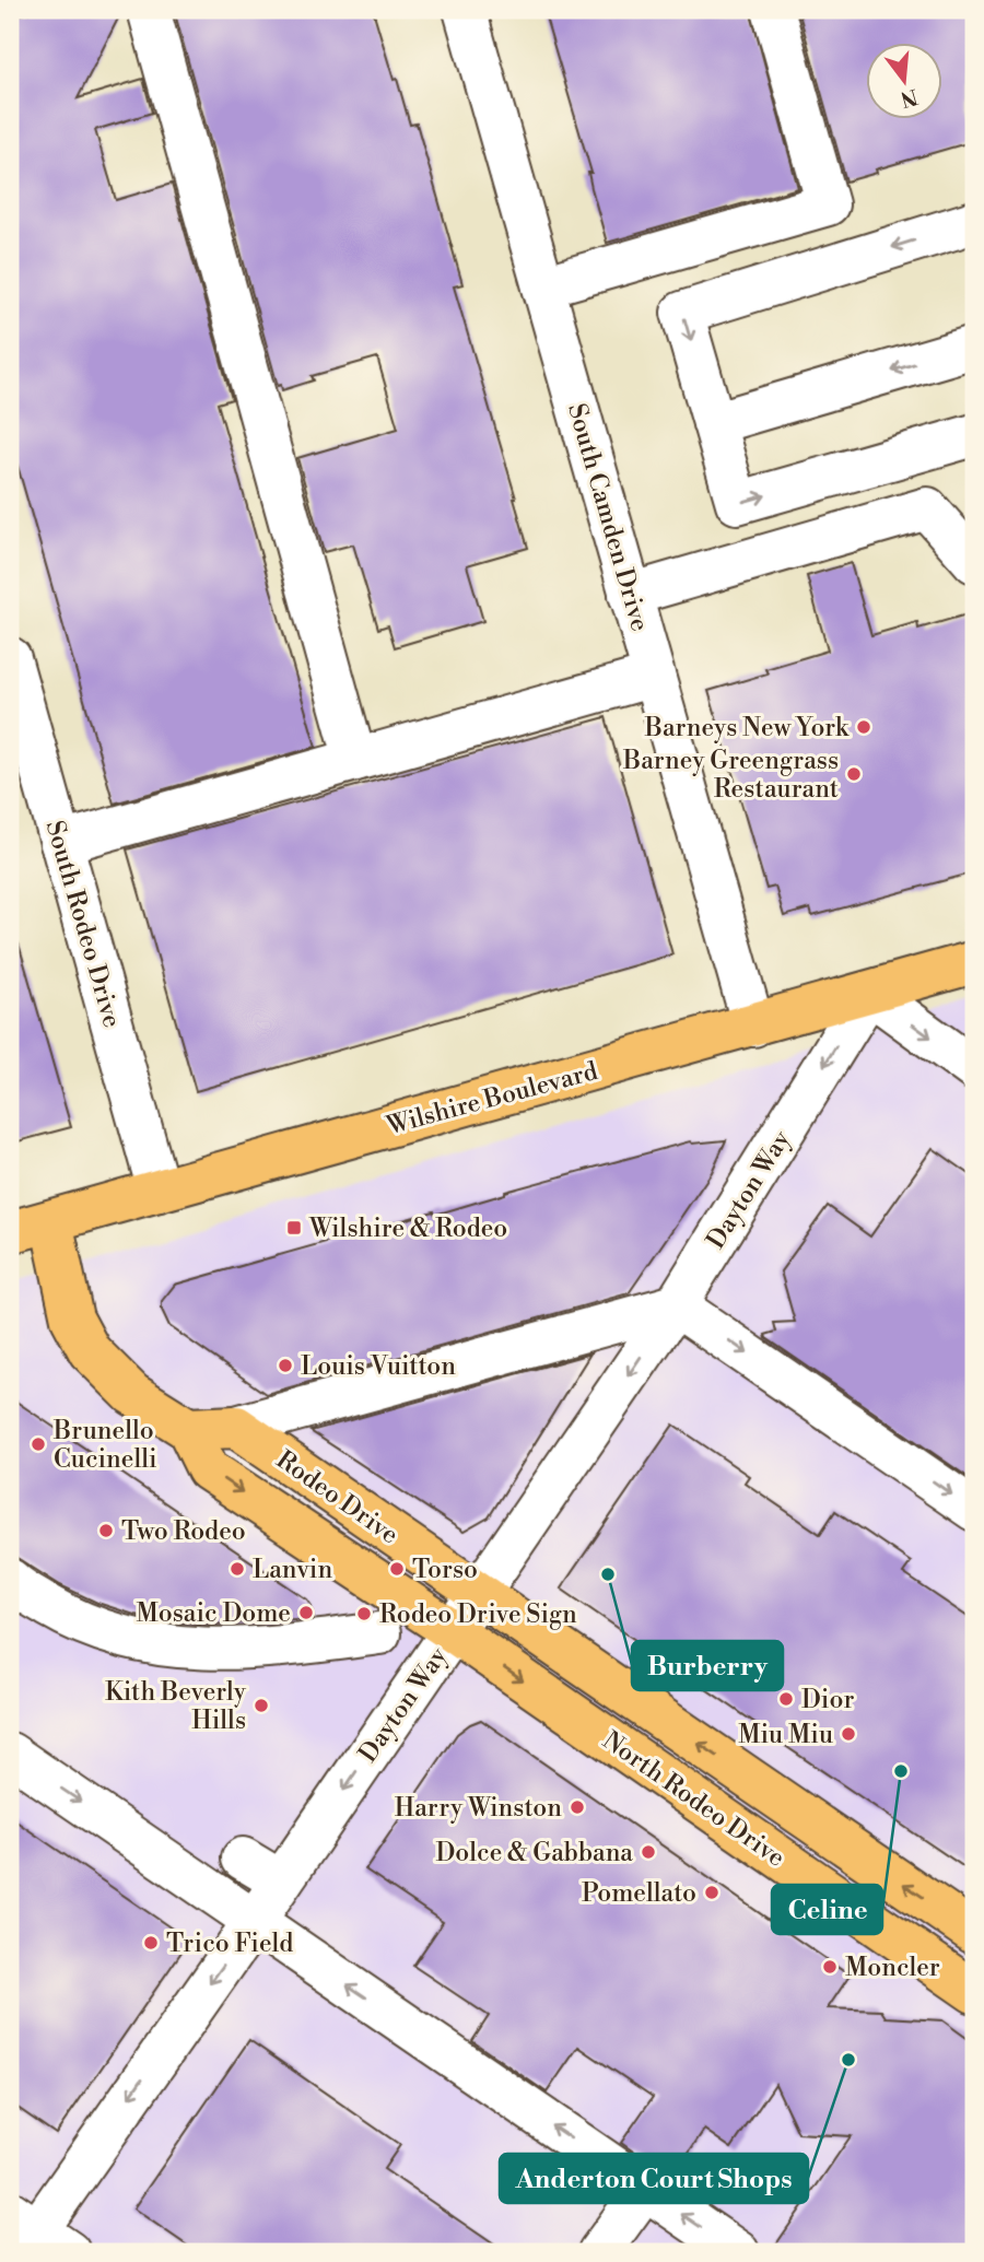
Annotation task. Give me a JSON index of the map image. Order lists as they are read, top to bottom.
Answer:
{
  "streets": {
    "main road": ["Wilshire Boulevard", "Rodeo Drive", "North Rodeo Drive"],
    "street": ["South Camden Drive", "South Rodeo Drive", "Dayton Way"]
  },
  "crossings": [
    ["South Camden Drive", "Wilshire Boulevard"],
    ["South Rodeo Drive", "Wilshire Boulevard"],
    ["Wilshire Boulevard", "Dayton Way"],
    ["Dayton Way", "Rodeo Drive"],
    ["Dayton Way", "North Rodeo Drive"],
    ["Rodeo Drive", "North Rodeo Drive"]
  ],
  "one_way": ["Dayton Way"],
  "places": {
    "other": [
      "Barneys New York",
      "Barney Greengrass Restaurant",
      "Louis Vuitton",
      "Brunello Cucinelli",
      "Two Rodeo",
      "Lanvin",
      "Torso",
      "Burberry",
      "Mosaic Dome",
      "Rodeo Drive Sign",
      "Dior",
      "Kith Beverly Hills",
      "Miu Miu",
      "Celine",
      "Harry Winston",
      "Dolce & Gabbana",
      "Pomellato",
      "Trico Field",
      "Moncler",
      "Anderton Court Shops"
    ],
    "transit": ["Wilshire & Rodeo"]
  },
  "north": "bottom"
}
